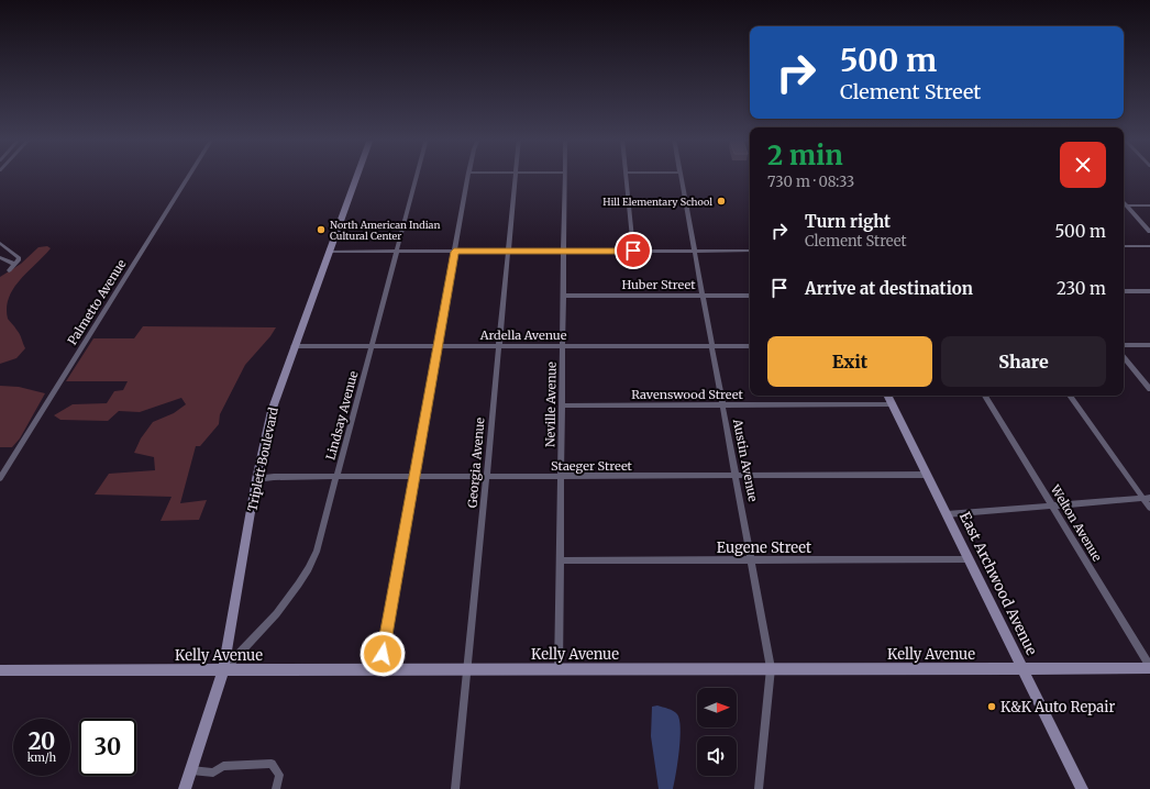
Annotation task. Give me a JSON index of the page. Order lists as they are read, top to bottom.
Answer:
{
  "streets": {
    "main road": ["Triplett Boulevard", "East Archwood Avenue", "Kelly Avenue"],
    "street": [
      "Huber Street",
      "Palmetto Avenue",
      "Ardella Avenue",
      "Ravenswood Street",
      "Neville Avenue",
      "Lindsay Avenue",
      "Austin Avenue",
      "Georgia Avenue",
      "Staeger Street",
      "Welton Avenue",
      "Eugene Street"
    ]
  },
  "crossings": [
    ["Huber Street", "Neville Avenue"],
    ["Huber Street", "Austin Avenue"],
    ["Ardella Avenue", "Neville Avenue"],
    ["Ardella Avenue", "Lindsay Avenue"],
    ["Ardella Avenue", "Triplett Boulevard"],
    ["Ardella Avenue", "Austin Avenue"],
    ["Ardella Avenue", "Georgia Avenue"],
    ["Ravenswood Street", "Neville Avenue"],
    ["Ravenswood Street", "Austin Avenue"],
    ["Ravenswood Street", "East Archwood Avenue"],
    ["Neville Avenue", "Staeger Street"],
    ["Neville Avenue", "Eugene Street"],
    ["Neville Avenue", "Kelly Avenue"],
    ["Lindsay Avenue", "Triplett Boulevard"],
    ["Lindsay Avenue", "Staeger Street"],
    ["Lindsay Avenue", "Kelly Avenue"],
    ["Triplett Boulevard", "Staeger Street"],
    ["Triplett Boulevard", "Kelly Avenue"],
    ["Austin Avenue", "Staeger Street"],
    ["Austin Avenue", "Eugene Street"],
    ["Austin Avenue", "Kelly Avenue"],
    ["Georgia Avenue", "Staeger Street"],
    ["Georgia Avenue", "Kelly Avenue"],
    ["Staeger Street", "East Archwood Avenue"],
    ["Welton Avenue", "Kelly Avenue"],
    ["Eugene Street", "East Archwood Avenue"],
    ["East Archwood Avenue", "Kelly Avenue"]
  ],
  "places": ["Hill Elementary School", "North American Indian Cultural Center", "K&K Auto Repair"],
  "north": "right",
  "page": {
    "turn": ["500 m", "Clement Street"],
    "heading": ["2 min", "730 m · 08:33"],
    "list": [
      {
        "name": "Turn right",
        "note": "Clement Street",
        "value": "500 m"
      },
      {
        "name": "Arrive at destination",
        "value": "230 m"
      }
    ],
    "buttons": ["Exit", "Share"],
    "speed": "20 km/h",
    "limit": "30"
  }
}
